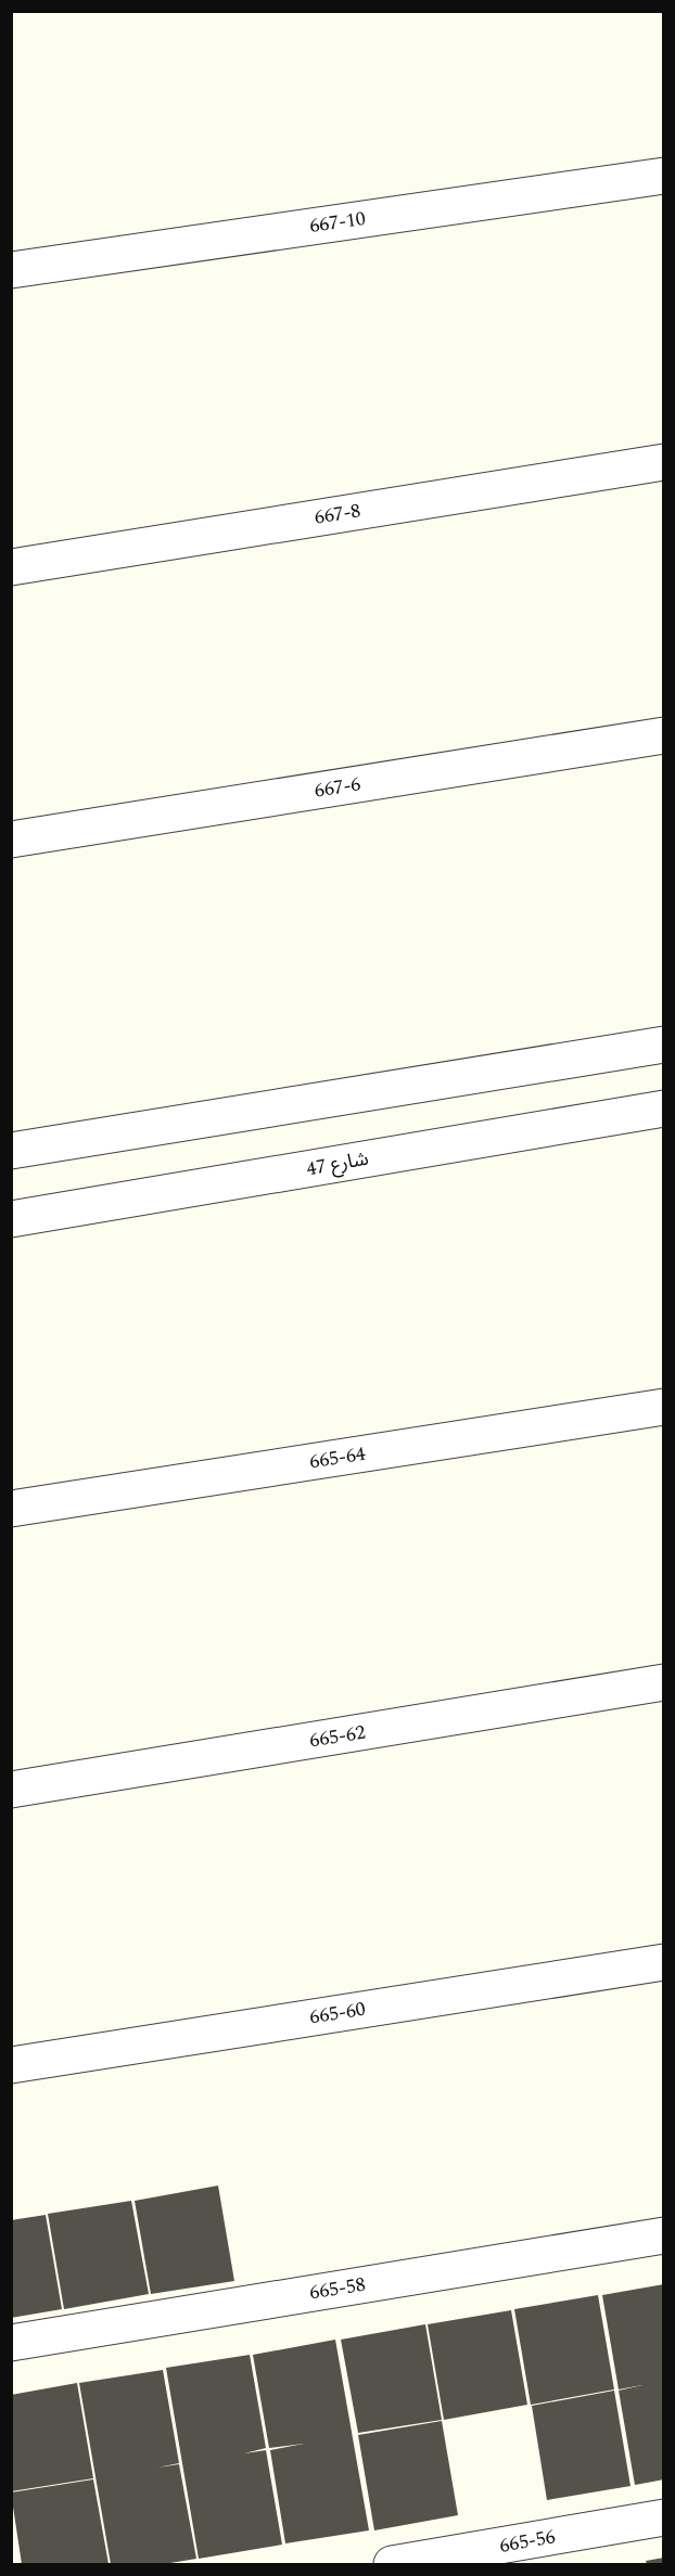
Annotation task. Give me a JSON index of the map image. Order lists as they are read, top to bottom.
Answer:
{
  "streets": {
    "street": [
      "667-10",
      "667-8",
      "667-6",
      "شارع 47",
      "665-64",
      "665-62",
      "665-60",
      "665-58",
      "665-56"
    ]
  }
}
